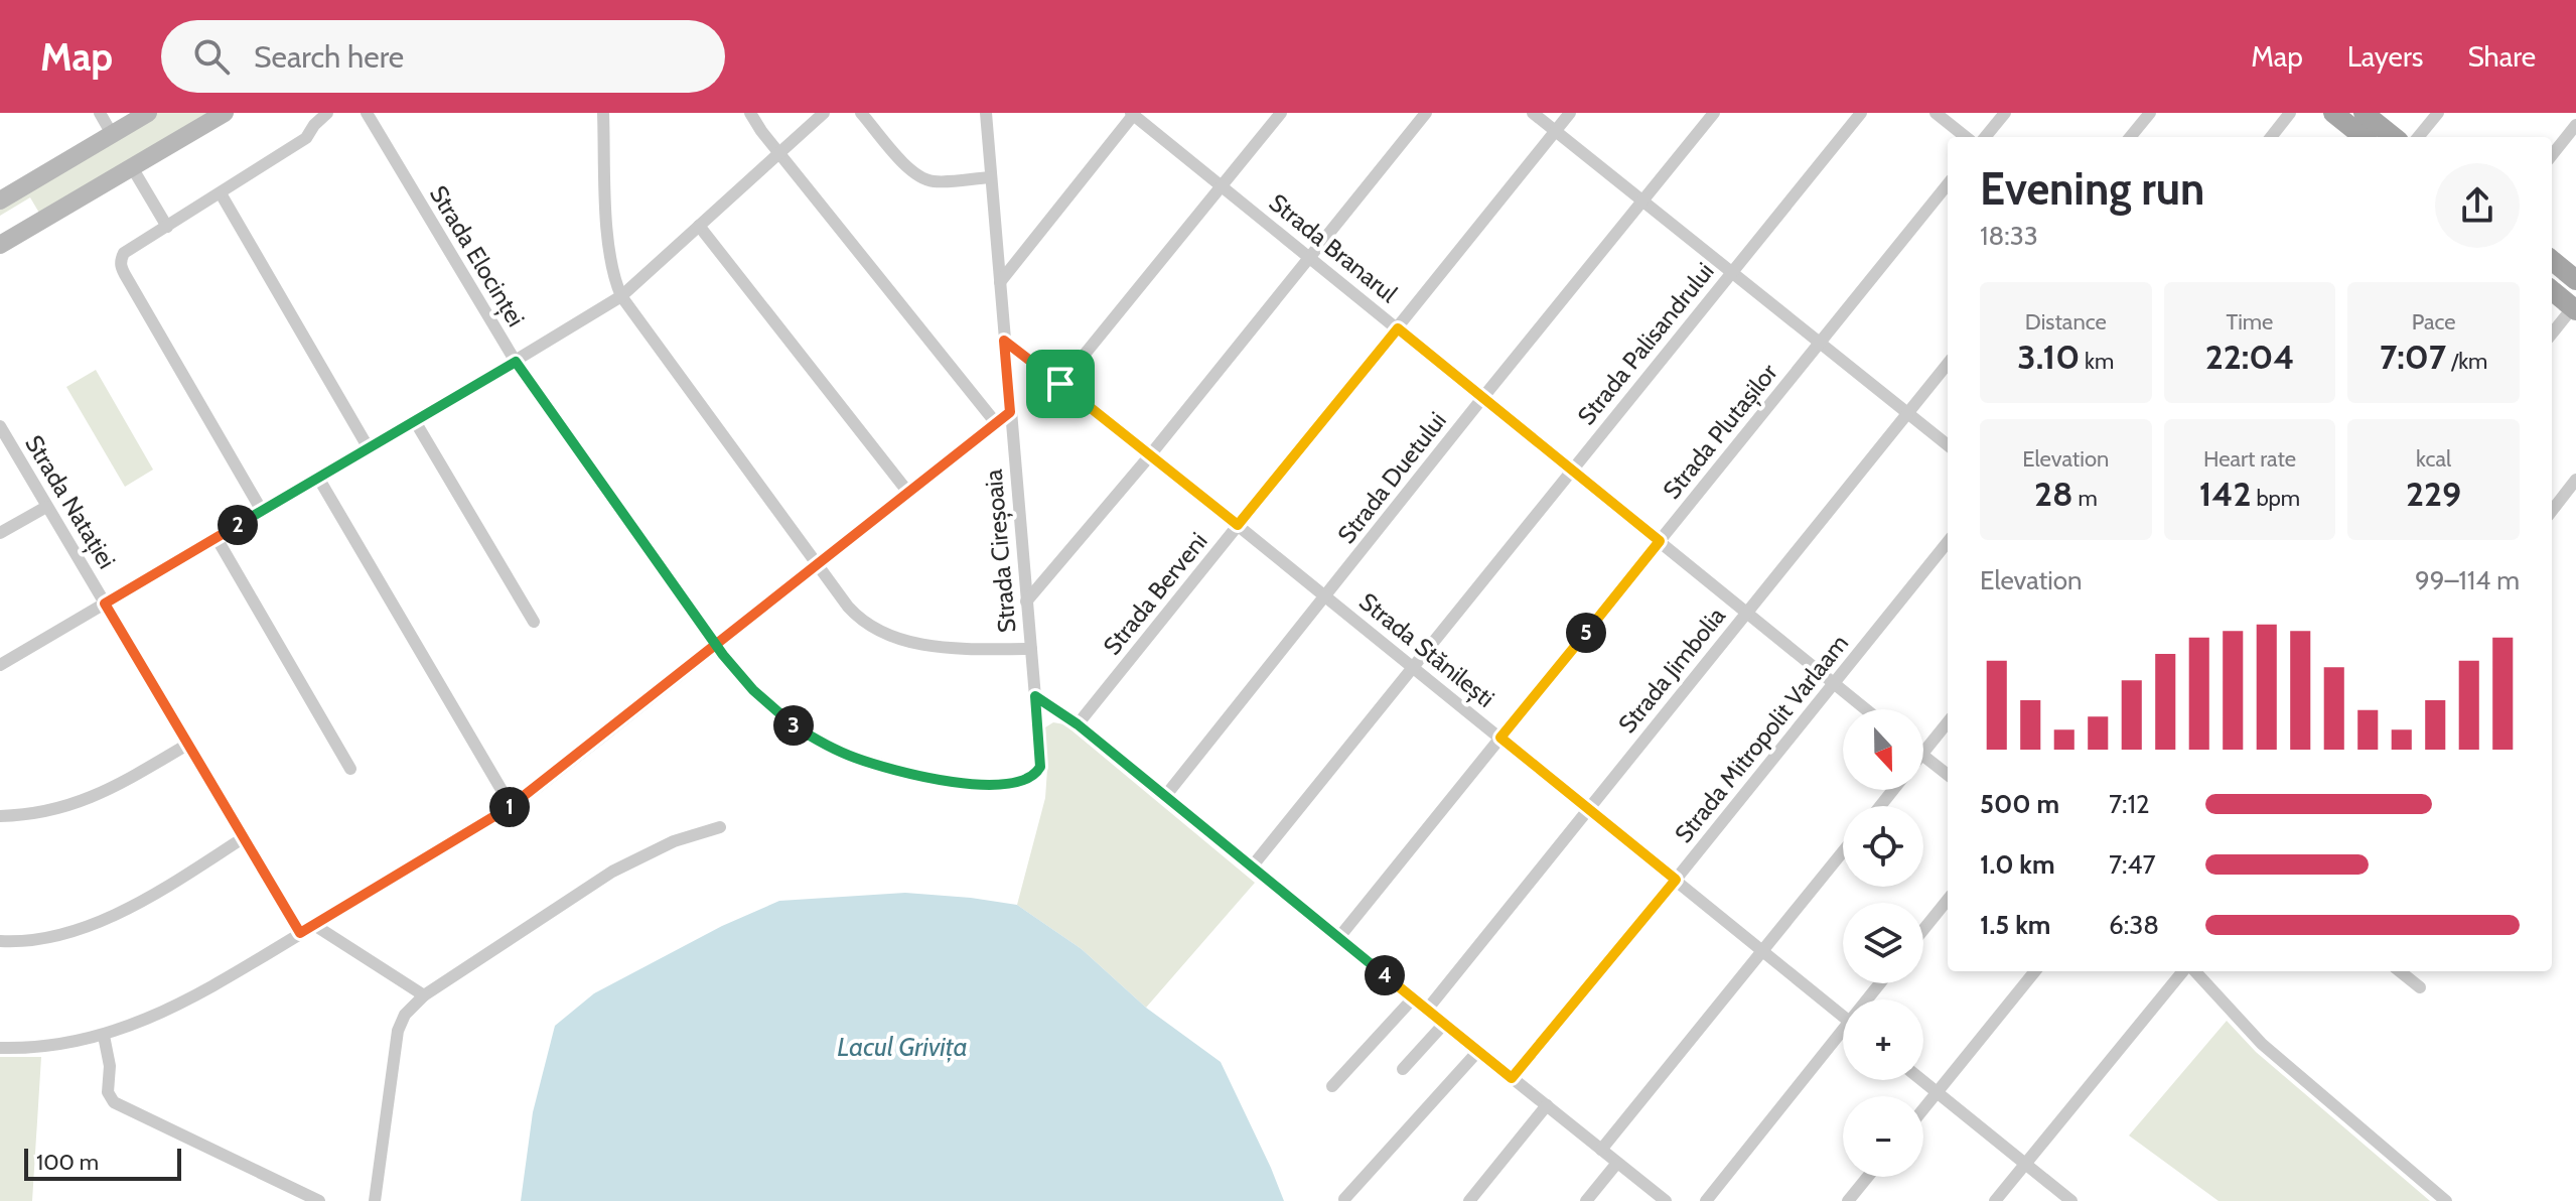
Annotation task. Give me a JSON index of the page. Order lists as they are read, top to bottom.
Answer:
{
  "streets": {
    "street": [
      "Strada Branarul",
      "Strada Elocinței",
      "Strada Palisandrului",
      "Strada Plutașilor",
      "Strada Duetului",
      "Strada Natației",
      "Strada Cireșoaia",
      "Strada Berveni",
      "Strada Stănilești",
      "Strada Jimbolia",
      "Strada Mitropolit Varlaam"
    ]
  },
  "crossings": [
    ["Strada Branarul", "Strada Palisandrului"],
    ["Strada Branarul", "Strada Plutașilor"],
    ["Strada Branarul", "Strada Duetului"],
    ["Strada Branarul", "Strada Berveni"],
    ["Strada Branarul", "Strada Jimbolia"],
    ["Strada Branarul", "Strada Mitropolit Varlaam"],
    ["Strada Elocinței", "Strada Cireșoaia"],
    ["Strada Palisandrului", "Strada Stănilești"],
    ["Strada Plutașilor", "Strada Stănilești"],
    ["Strada Duetului", "Strada Stănilești"],
    ["Strada Cireșoaia", "Strada Stănilești"],
    ["Strada Berveni", "Strada Stănilești"],
    ["Strada Stănilești", "Strada Jimbolia"],
    ["Strada Stănilești", "Strada Mitropolit Varlaam"]
  ],
  "water": ["Lacul Grivița"],
  "scale_bar": "100 m",
  "north": "bottom",
  "page": {
    "header": "Map",
    "search": "Search here",
    "nav": ["Map", "Layers", "Share"],
    "heading": ["Evening run", "18:33"],
    "stats": [
      ["Distance", "3.10 km"],
      ["Time", "22:04"],
      ["Pace", "7:07 /km"],
      ["Elevation", "28 m"],
      ["Heart rate", "142 bpm"],
      ["kcal", "229"]
    ],
    "pins": [
      "2",
      "5",
      "3",
      "1",
      "4"
    ],
    "chart": ["Elevation", "99–114 m"],
    "map_buttons": ["+", "−"],
    "list": [
      {
        "name": "500 m",
        "note": "7:12"
      },
      {
        "name": "1.0 km",
        "note": "7:47"
      },
      {
        "name": "1.5 km",
        "note": "6:38"
      }
    ],
    "scale": "100 m"
  }
}
